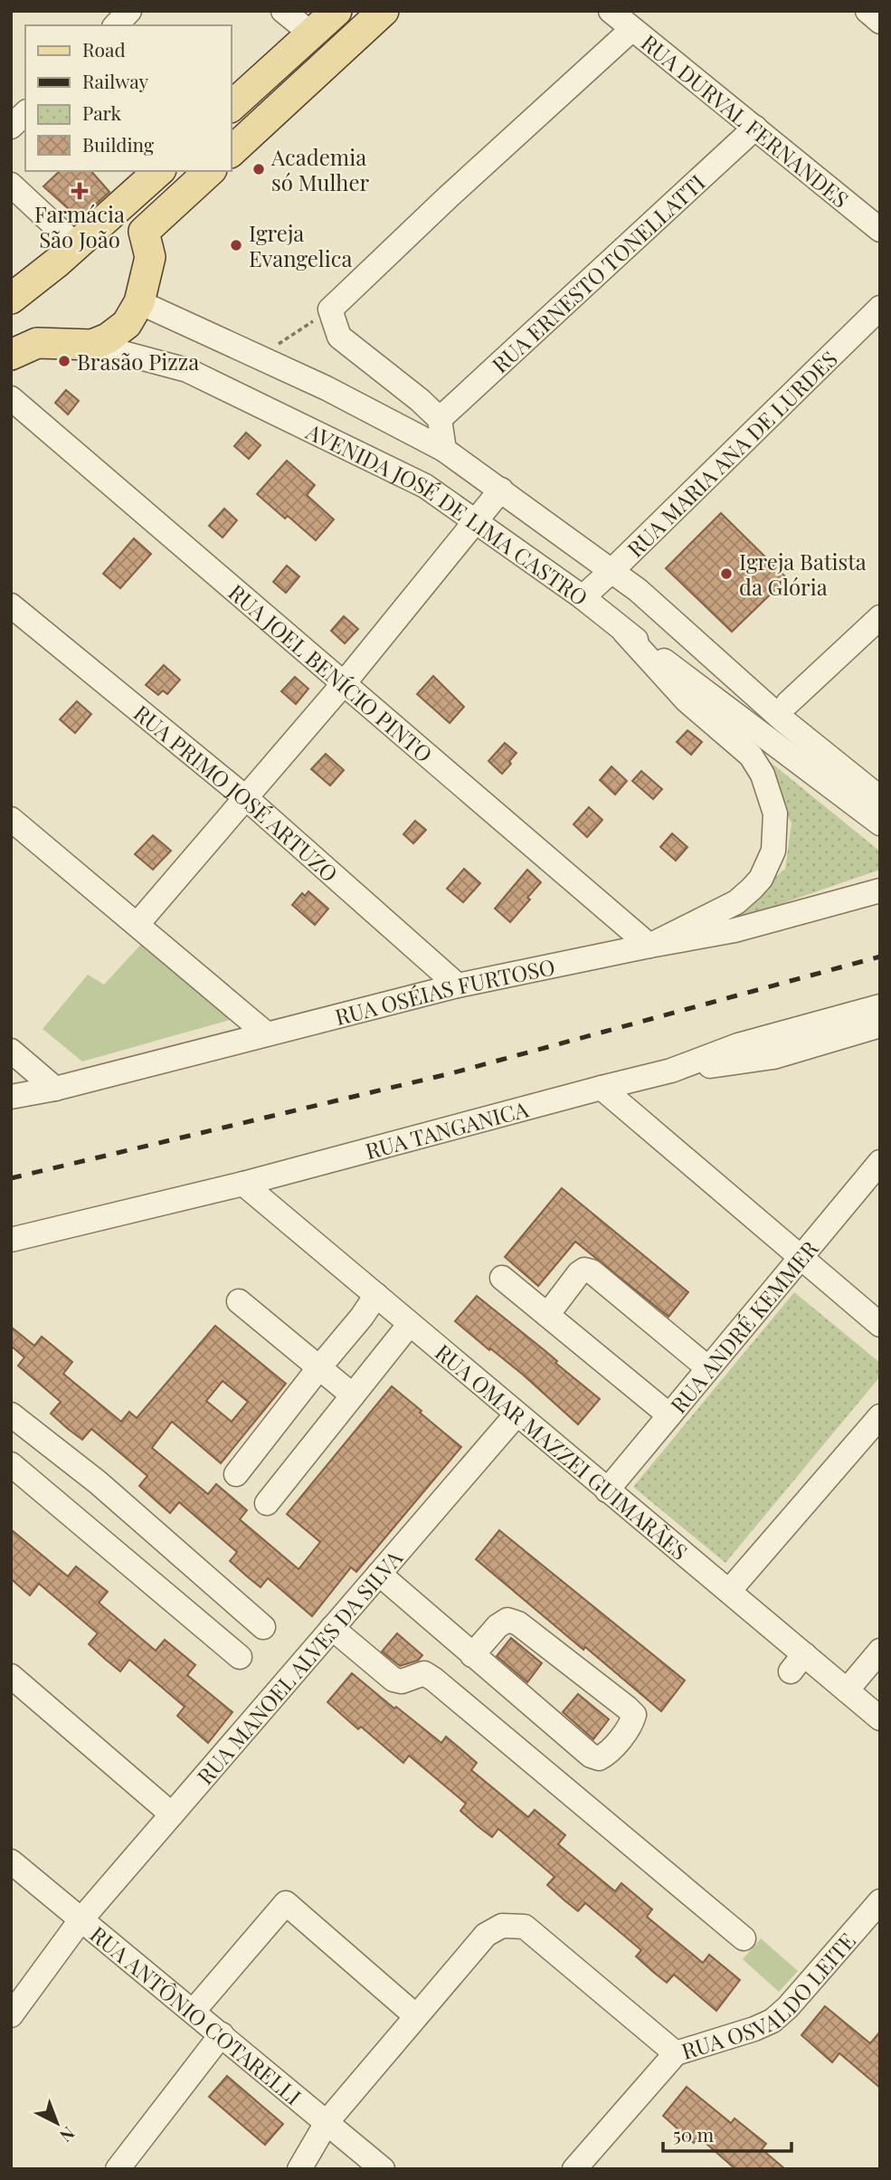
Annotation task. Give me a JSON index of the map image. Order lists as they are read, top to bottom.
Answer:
{
  "streets": {
    "street": [
      "RUA DURVAL FERNANDES",
      "RUA ERNESTO TONELLATTI",
      "RUA MARIA ANA DE LURDES",
      "AVENIDA JOSÉ DE LIMA CASTRO",
      "RUA JOEL BENÍCIO PINTO",
      "RUA PRIMO JOSÉ ARTUZO",
      "RUA OSÉIAS FURTOSO",
      "RUA TANGANICA",
      "RUA ANDRÉ KEMMER",
      "RUA OMAR MAZZEI GUIMARÃES",
      "RUA MANOEL ALVES DA SILVA",
      "RUA OSVALDO LEITE",
      "RUA ANTÔNIO COTARELLI"
    ]
  },
  "crossings": [
    ["RUA DURVAL FERNANDES", "RUA ERNESTO TONELLATTI"],
    ["RUA MARIA ANA DE LURDES", "AVENIDA JOSÉ DE LIMA CASTRO"],
    ["RUA JOEL BENÍCIO PINTO", "RUA OSÉIAS FURTOSO"],
    ["RUA PRIMO JOSÉ ARTUZO", "RUA OSÉIAS FURTOSO"],
    ["RUA TANGANICA", "RUA OMAR MAZZEI GUIMARÃES"],
    ["RUA ANDRÉ KEMMER", "RUA OMAR MAZZEI GUIMARÃES"],
    ["RUA OMAR MAZZEI GUIMARÃES", "RUA MANOEL ALVES DA SILVA"],
    ["RUA MANOEL ALVES DA SILVA", "RUA ANTÔNIO COTARELLI"]
  ],
  "places": {
    "other": [
      "Academia só Mulher",
      "Igreja Evangelica",
      "Brasão Pizza",
      "Igreja Batista da Glória"
    ],
    "health": ["Farmácia São João"]
  },
  "legend": [
    "Road",
    "Railway",
    "Park",
    "Building"
  ],
  "scale_bar": "50 m",
  "north": "bottom right"
}
